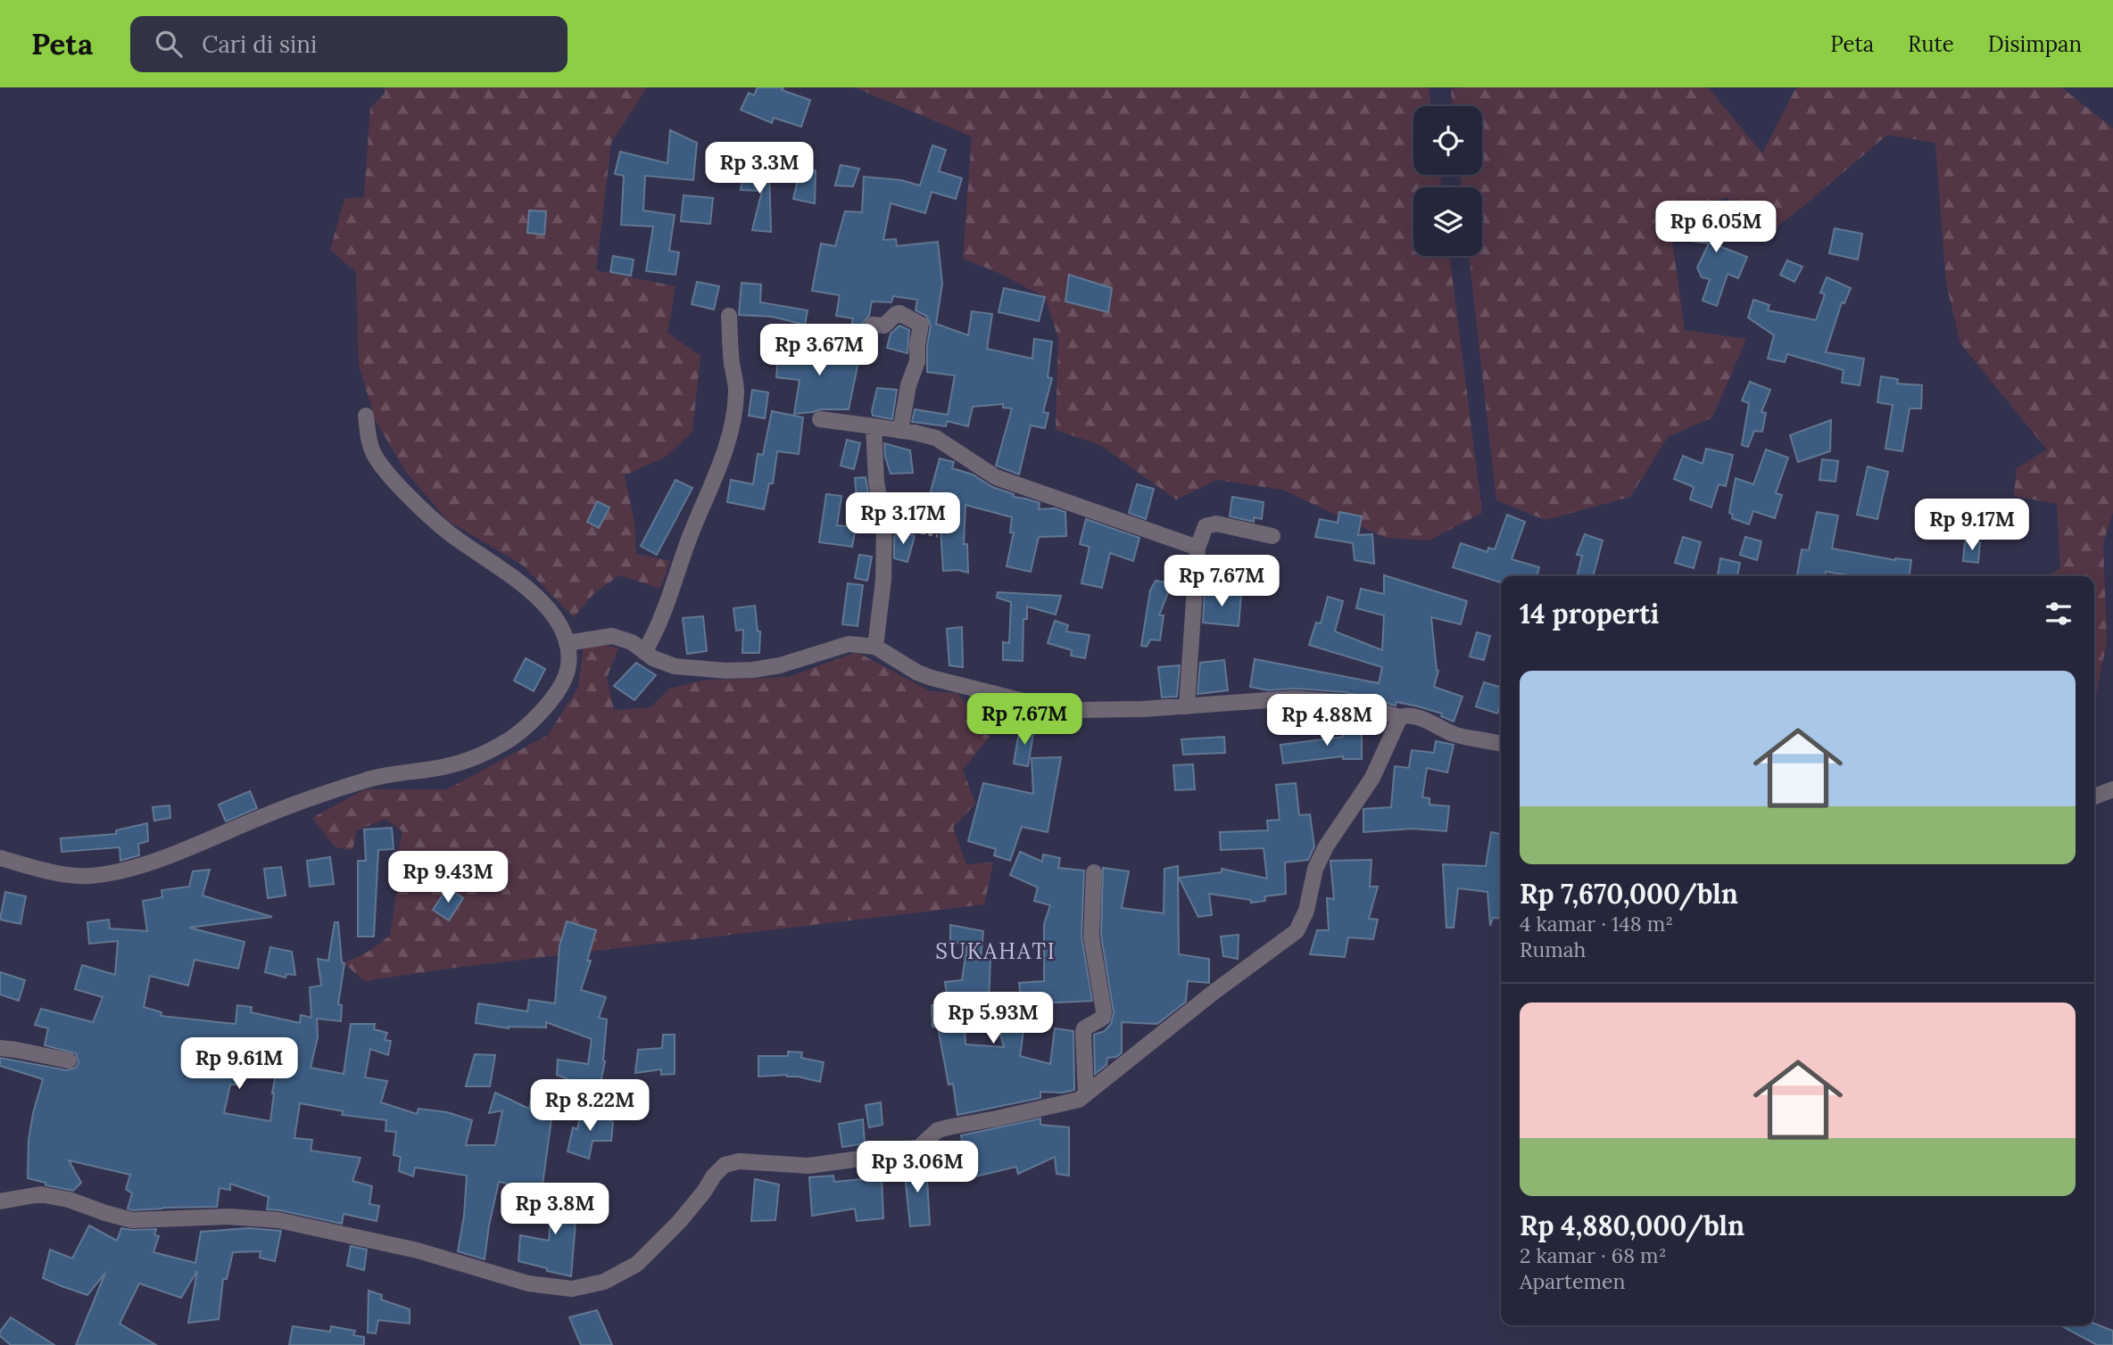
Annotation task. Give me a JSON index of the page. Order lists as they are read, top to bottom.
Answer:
{
  "districts": ["SUKAHATI"],
  "page": {
    "header": "Peta",
    "search": "Cari di sini",
    "nav": ["Peta", "Rute", "Disimpan"],
    "price": [
      "Rp 3.3M",
      "Rp 6.05M",
      "Rp 3.67M",
      "Rp 3.17M",
      "Rp 9.17M",
      "Rp 7.67M",
      "Rp 7.67M",
      "Rp 4.88M",
      "Rp 9.43M",
      "Rp 5.93M",
      "Rp 9.61M",
      "Rp 8.22M",
      "Rp 3.06M",
      "Rp 3.8M"
    ],
    "heading": "14 properti",
    "list": [
      {
        "name": "Rp 7,670,000/bln",
        "note": "4 kamar · 148 m² · Rumah"
      },
      {
        "name": "Rp 4,880,000/bln",
        "note": "2 kamar · 68 m² · Apartemen"
      }
    ]
  }
}
